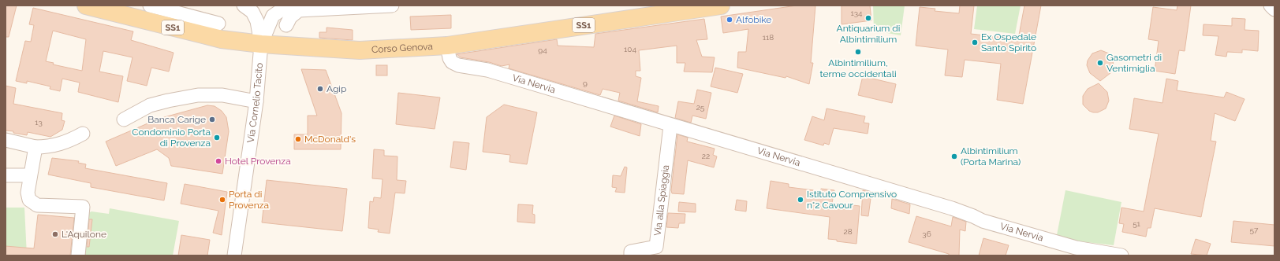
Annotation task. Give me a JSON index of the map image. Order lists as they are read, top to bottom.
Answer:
{
  "streets": {
    "main road": ["SS1", "Corso Genova"],
    "street": ["Via Nervia", "Via Cornelio Tacito", "Via alla Spiaggia"]
  },
  "crossings": [
    ["Corso Genova", "Via Nervia"],
    ["Corso Genova", "Via Cornelio Tacito"],
    ["Via Nervia", "Via alla Spiaggia"]
  ],
  "places": [
    "Antiquarium di Albintimilium",
    "Alfobike",
    "Ex Ospedale Santo Spirito",
    "Albintimilium, terme occidentali",
    "Gasometri di Ventimiglia",
    "Agip",
    "Banca Carige",
    "Condominio Porta di Provenza",
    "McDonald's",
    "Albintimilium (Porta Marina)",
    "Hotel Provenza",
    "Porta di Provenza",
    "Istituto Comprensivo n°2 Cavour",
    "L'Aquilone"
  ],
  "house_numbers": [
    "134",
    "118",
    "104",
    "94",
    "9",
    "25",
    "13",
    "22",
    "51",
    "57",
    "28",
    "36"
  ]
}
